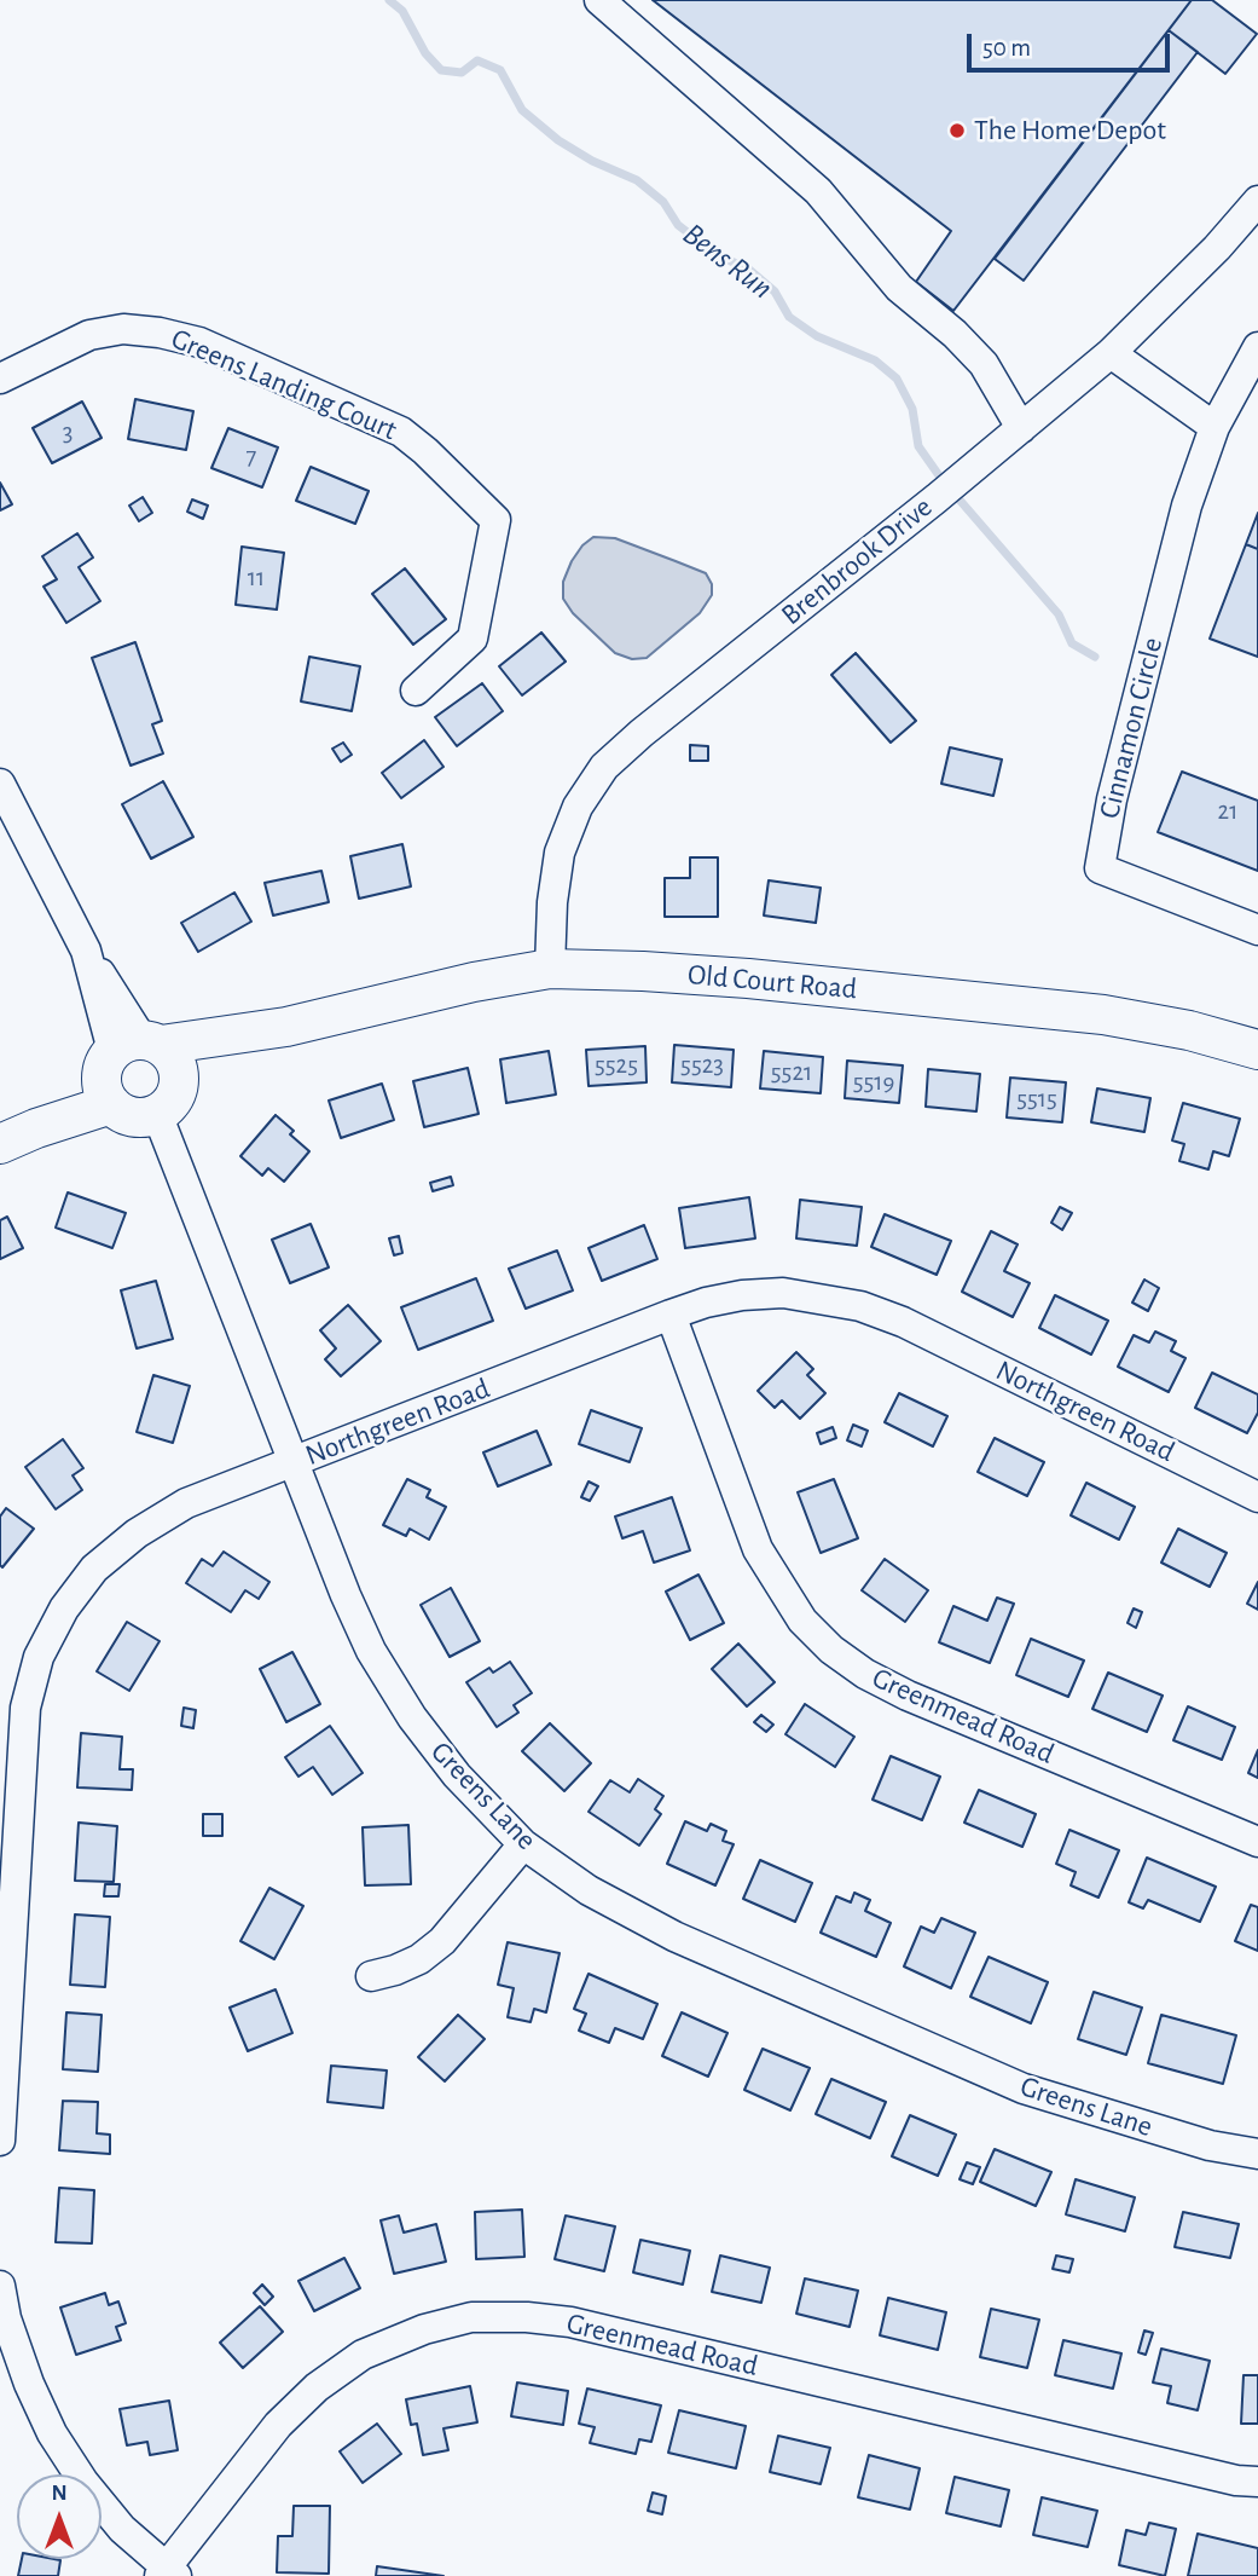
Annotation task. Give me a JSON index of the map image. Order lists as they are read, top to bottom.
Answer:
{
  "streets": {
    "main road": ["Old Court Road"],
    "street": [
      "Greens Landing Court",
      "Brenbrook Drive",
      "Cinnamon Circle",
      "Northgreen Road",
      "Greenmead Road",
      "Greens Lane"
    ]
  },
  "crossings": [
    ["Brenbrook Drive", "Old Court Road"],
    ["Northgreen Road", "Greenmead Road"],
    ["Northgreen Road", "Greens Lane"]
  ],
  "water": ["Bens Run"],
  "places": ["The Home Depot"],
  "house_numbers": [
    "3",
    "7",
    "11",
    "21",
    "5525",
    "5523",
    "5521",
    "5519",
    "5515"
  ],
  "scale_bar": "50 m",
  "north": "top"
}
